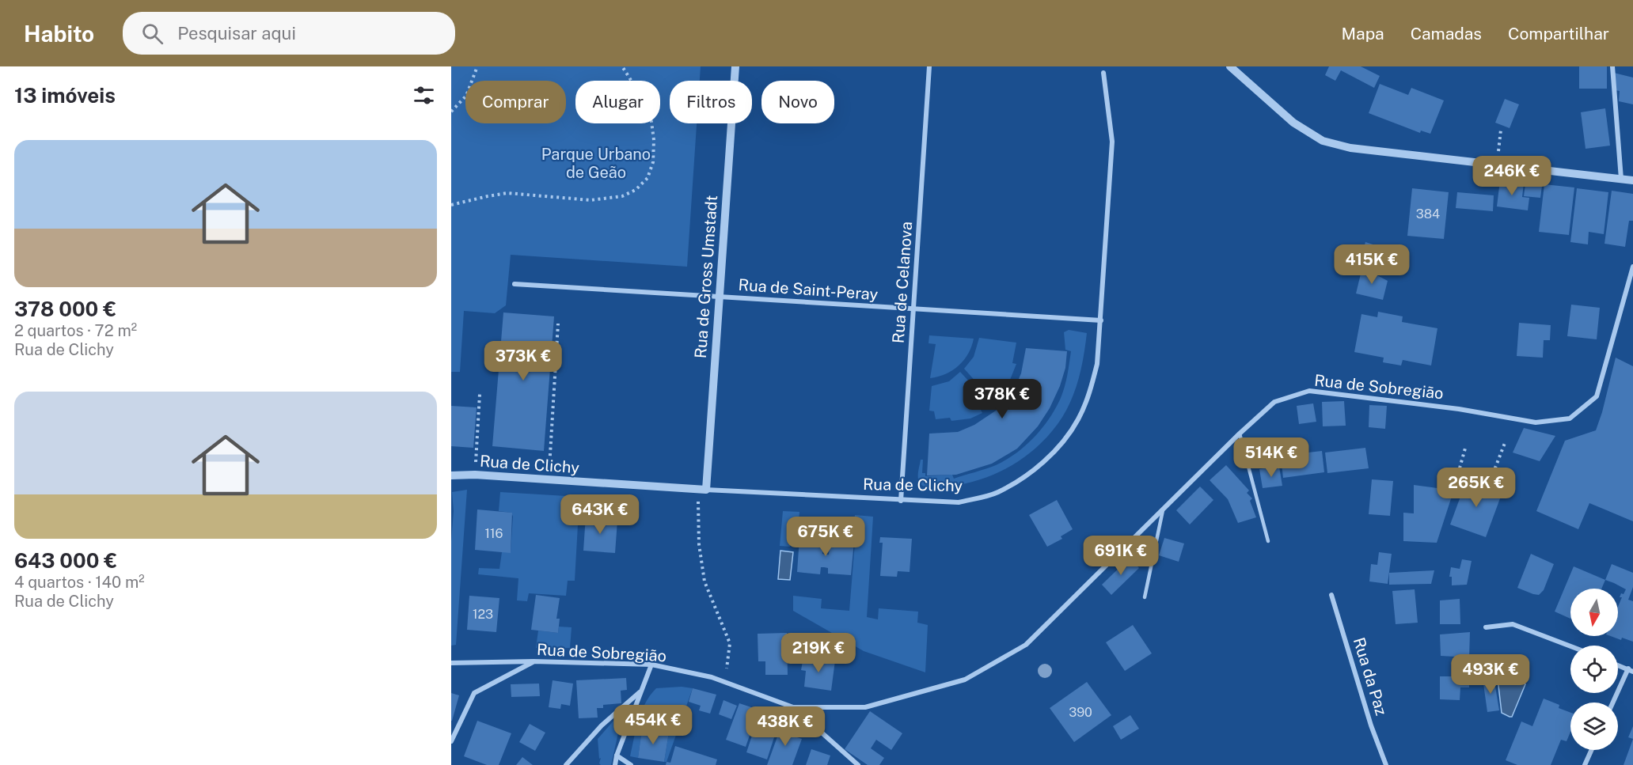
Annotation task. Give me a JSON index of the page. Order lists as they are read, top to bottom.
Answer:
{
  "streets": {
    "street": [
      "Rua de Gross Umstadt",
      "Rua de Celanova",
      "Rua de Saint-Peray",
      "Rua de Sobregião",
      "Rua de Clichy",
      "Rua da Paz"
    ]
  },
  "crossings": [
    ["Rua de Gross Umstadt", "Rua de Saint-Peray"],
    ["Rua de Gross Umstadt", "Rua de Clichy"],
    ["Rua de Celanova", "Rua de Saint-Peray"],
    ["Rua de Celanova", "Rua de Clichy"],
    ["Rua de Saint-Peray", "Rua de Clichy"]
  ],
  "parks": ["Parque Urbano de Geão"],
  "house_numbers": [
    "384",
    "116",
    "123",
    "390"
  ],
  "north": "bottom",
  "page": {
    "header": "Habito",
    "search": "Pesquisar aqui",
    "nav": ["Mapa", "Camadas", "Compartilhar"],
    "heading": "13 imóveis",
    "chip": [
      "Comprar",
      "Alugar",
      "Filtros",
      "Novo"
    ],
    "list": [
      {
        "name": "378 000 €",
        "note": "2 quartos · 72 m² · Rua de Clichy"
      },
      {
        "name": "643 000 €",
        "note": "4 quartos · 140 m² · Rua de Clichy"
      }
    ],
    "price": [
      "246K €",
      "415K €",
      "373K €",
      "378K €",
      "514K €",
      "265K €",
      "643K €",
      "675K €",
      "691K €",
      "219K €",
      "493K €",
      "454K €",
      "438K €"
    ]
  }
}
